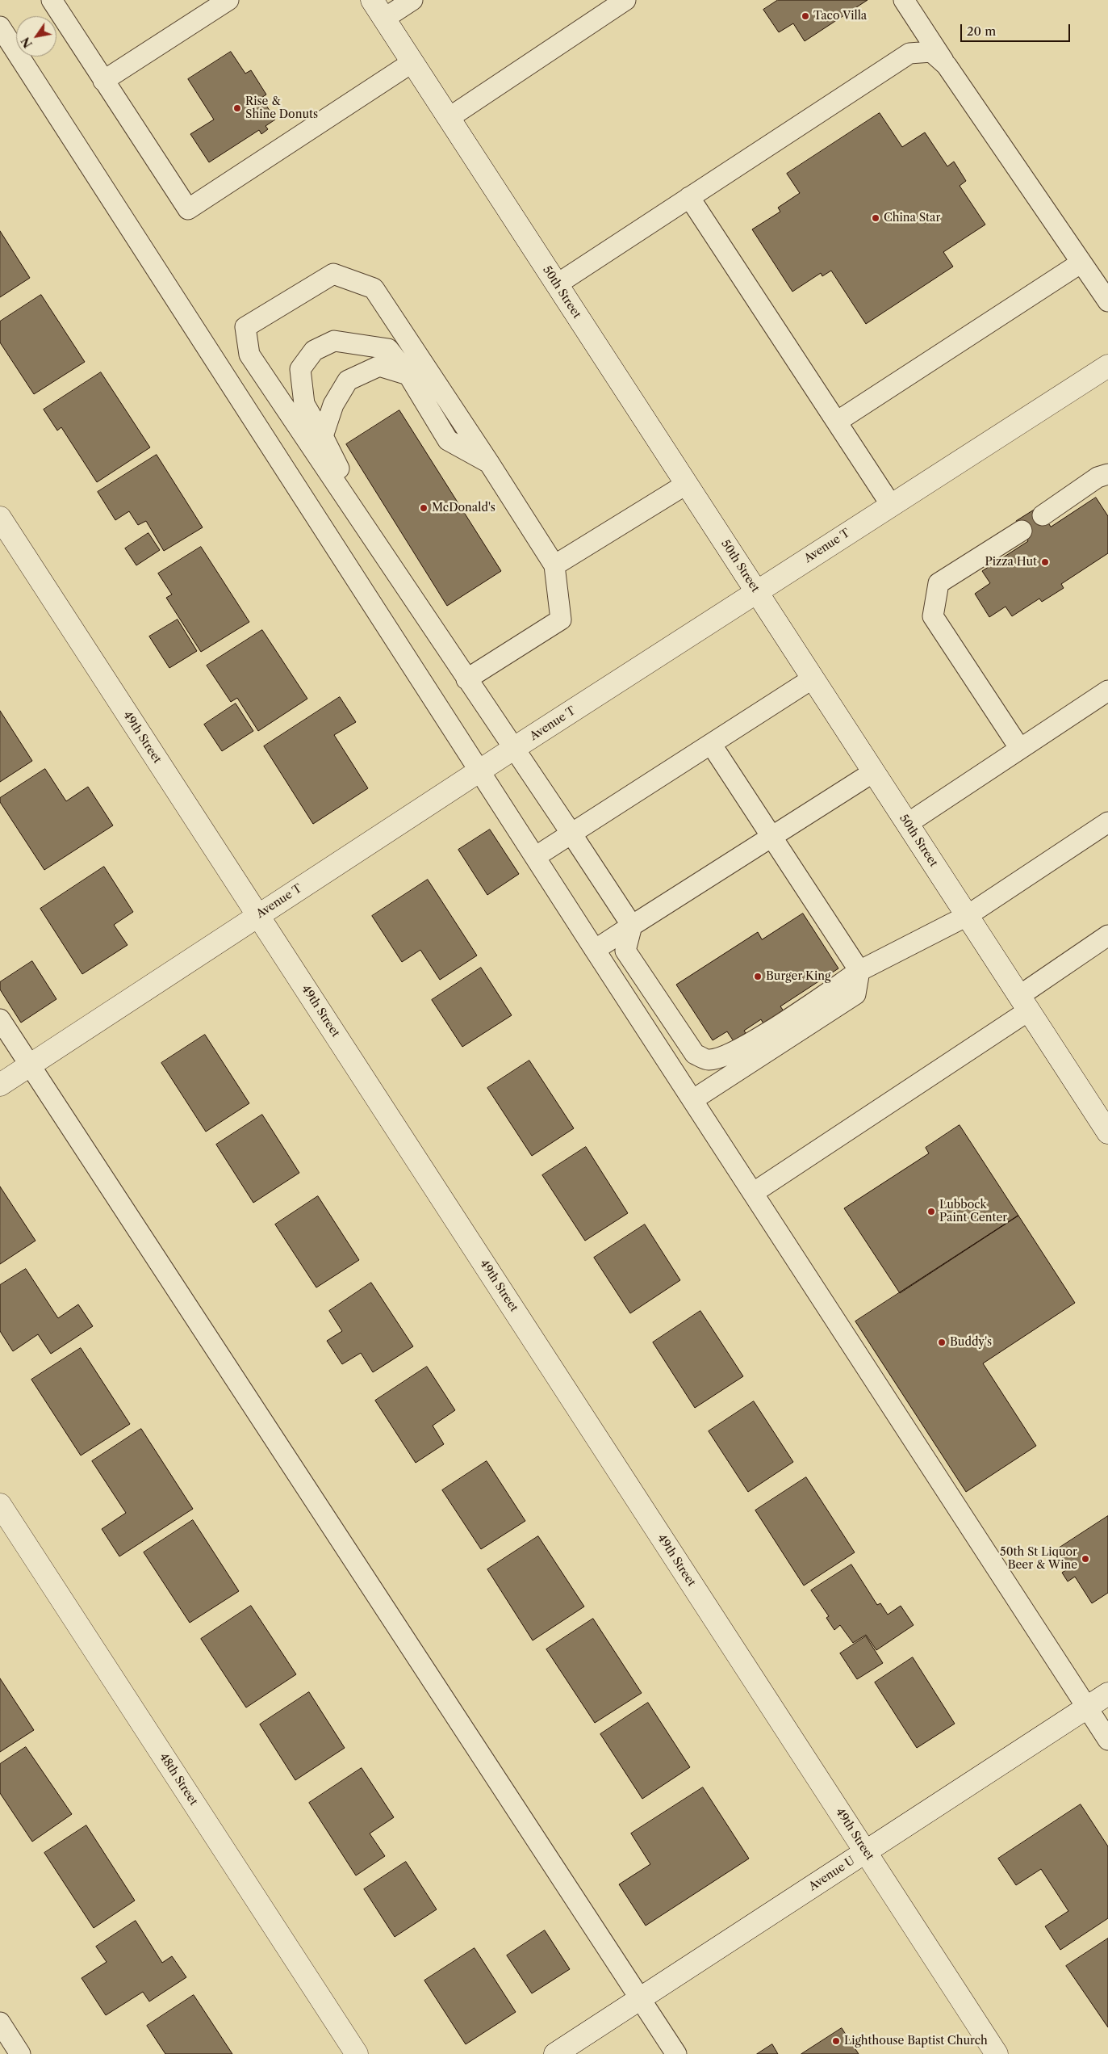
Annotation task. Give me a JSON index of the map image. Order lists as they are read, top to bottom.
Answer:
{
  "streets": {
    "street": [
      "50th Street",
      "Avenue T",
      "49th Street",
      "48th Street",
      "Avenue U"
    ]
  },
  "crossings": [
    ["50th Street", "Avenue T"],
    ["Avenue T", "49th Street"],
    ["49th Street", "Avenue U"]
  ],
  "places": [
    "Taco Villa",
    "Rise & Shine Donuts",
    "China Star",
    "McDonald's",
    "Pizza Hut",
    "Burger King",
    "Lubbock Paint Center",
    "Buddy's",
    "50th St Liquor Beer & Wine",
    "Lighthouse Baptist Church"
  ],
  "scale_bar": "20 m",
  "north": "bottom left"
}
